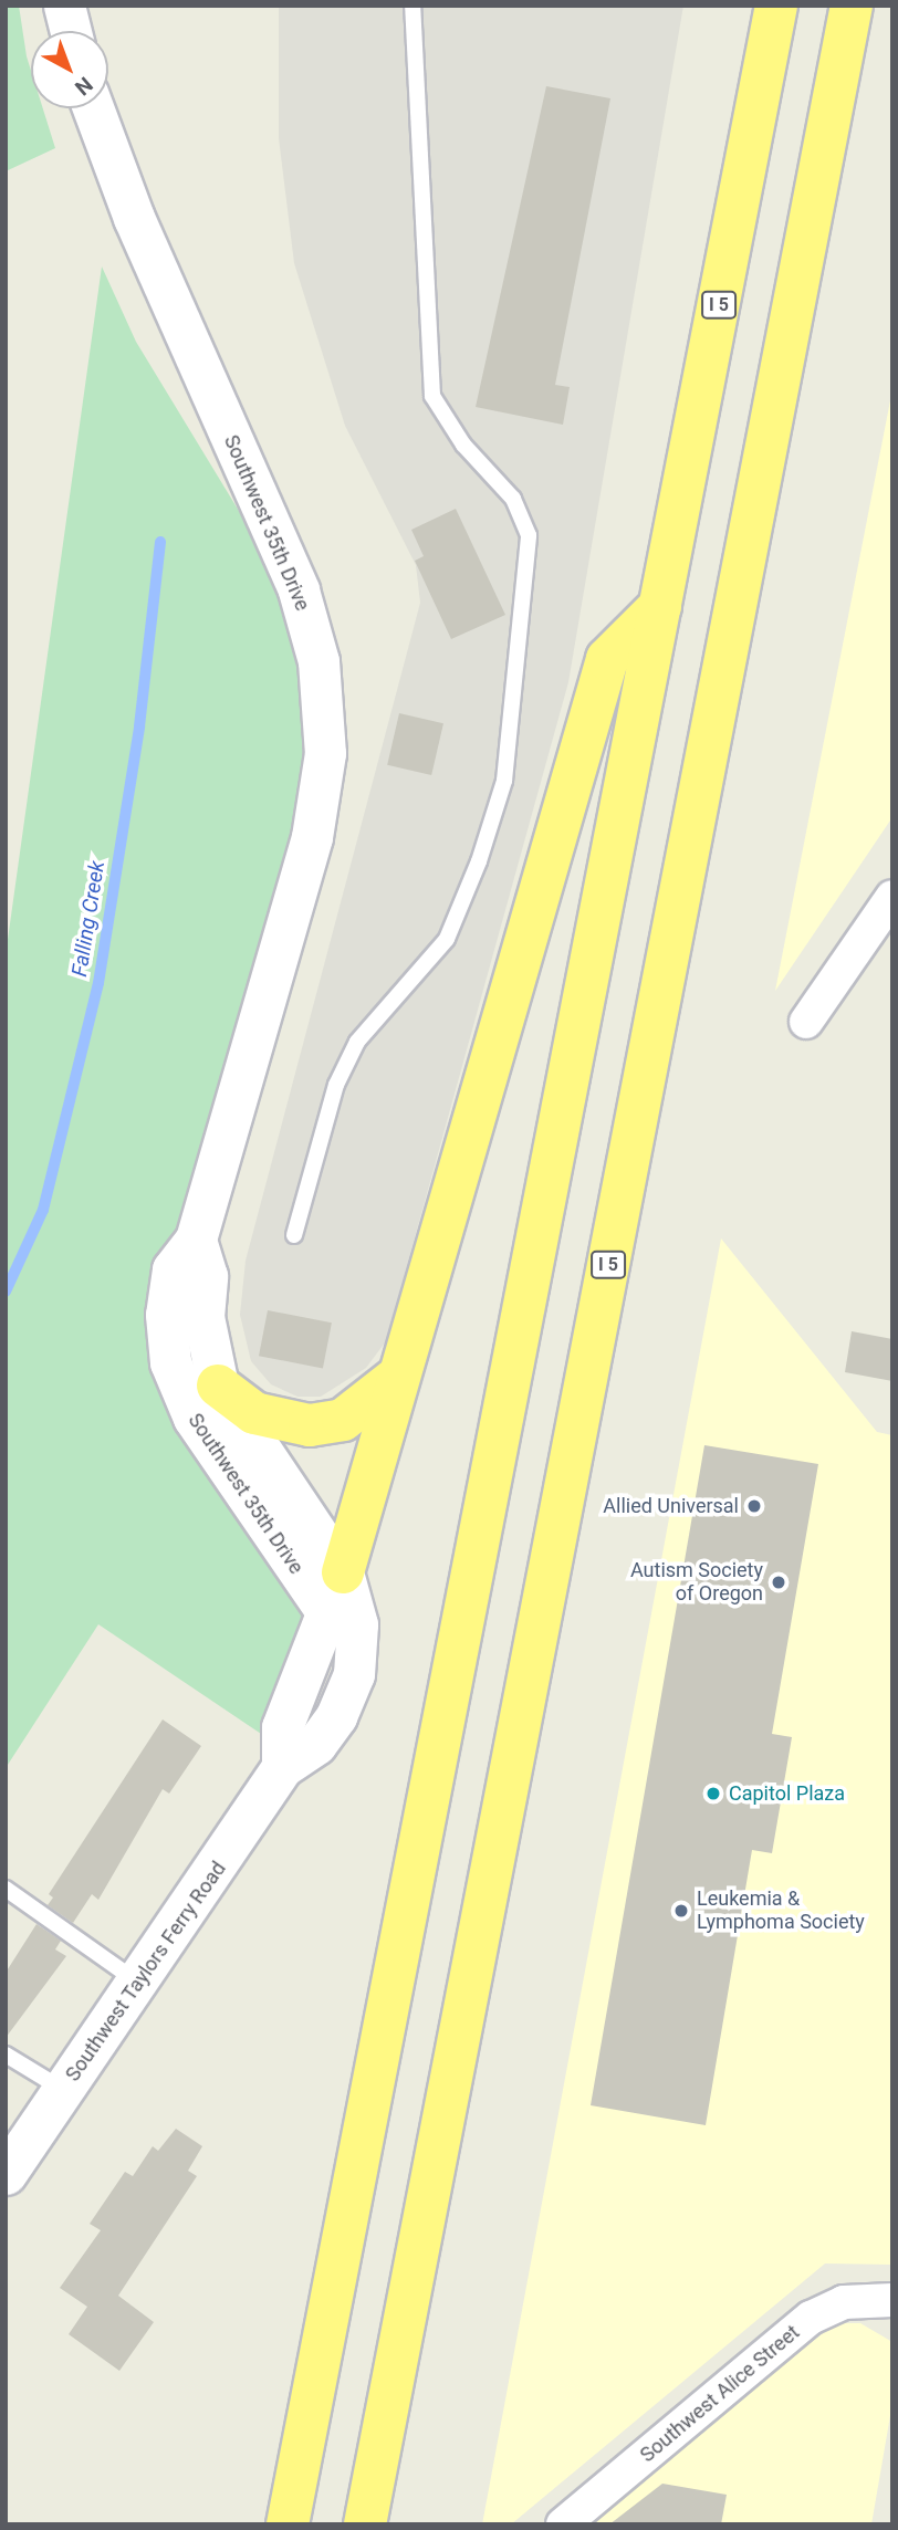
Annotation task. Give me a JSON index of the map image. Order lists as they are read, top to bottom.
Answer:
{
  "streets": {
    "highway": ["I 5"],
    "street": ["Southwest 35th Drive", "Southwest Taylors Ferry Road", "Southwest Alice Street"]
  },
  "crossings": [
    ["Southwest 35th Drive", "Southwest Taylors Ferry Road"]
  ],
  "water": ["Falling Creek"],
  "places": [
    "Allied Universal",
    "Autism Society of Oregon",
    "Capitol Plaza",
    "Leukemia & Lymphoma Society"
  ],
  "north": "bottom right"
}
